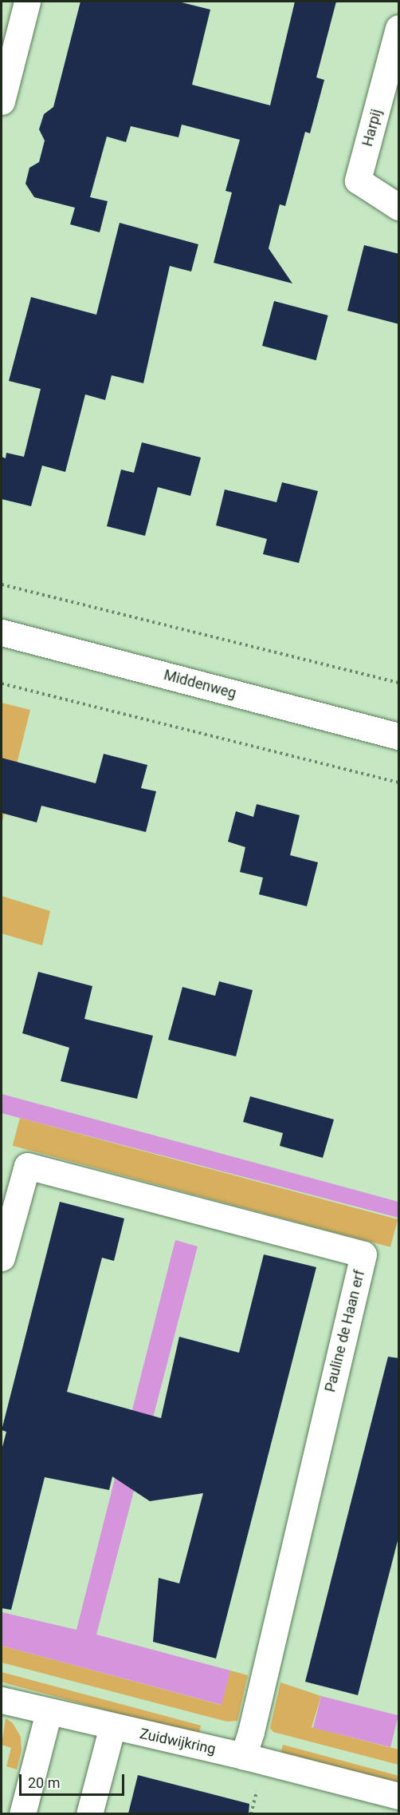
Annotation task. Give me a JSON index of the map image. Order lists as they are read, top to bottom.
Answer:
{
  "streets": {
    "street": [
      "Harpij",
      "Middenweg",
      "Pauline de Haan erf",
      "Zuidwijkring"
    ]
  },
  "crossings": [
    ["Pauline de Haan erf", "Zuidwijkring"]
  ],
  "scale_bar": "20 m"
}
